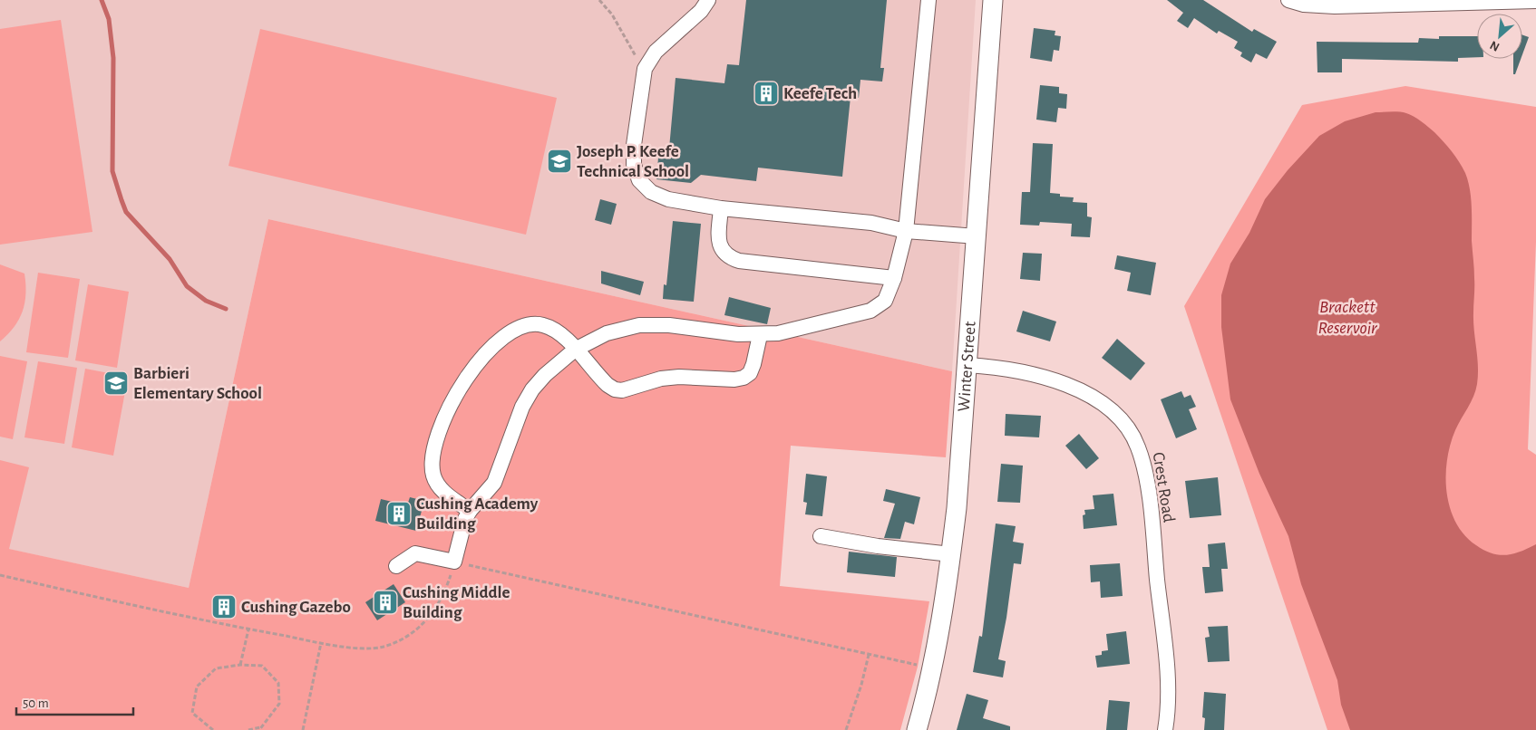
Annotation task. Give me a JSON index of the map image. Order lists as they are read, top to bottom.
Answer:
{
  "streets": {
    "main road": ["Winter Street"],
    "street": ["Crest Road"]
  },
  "crossings": [
    ["Winter Street", "Crest Road"]
  ],
  "water": ["Brackett Reservoir"],
  "places": {
    "building": [
      "Keefe Tech",
      "Cushing Academy Building",
      "Cushing Middle Building",
      "Cushing Gazebo"
    ],
    "school or university": ["Joseph P. Keefe Technical School", "Barbieri Elementary School"]
  },
  "scale_bar": "50 m",
  "north": "bottom left"
}
